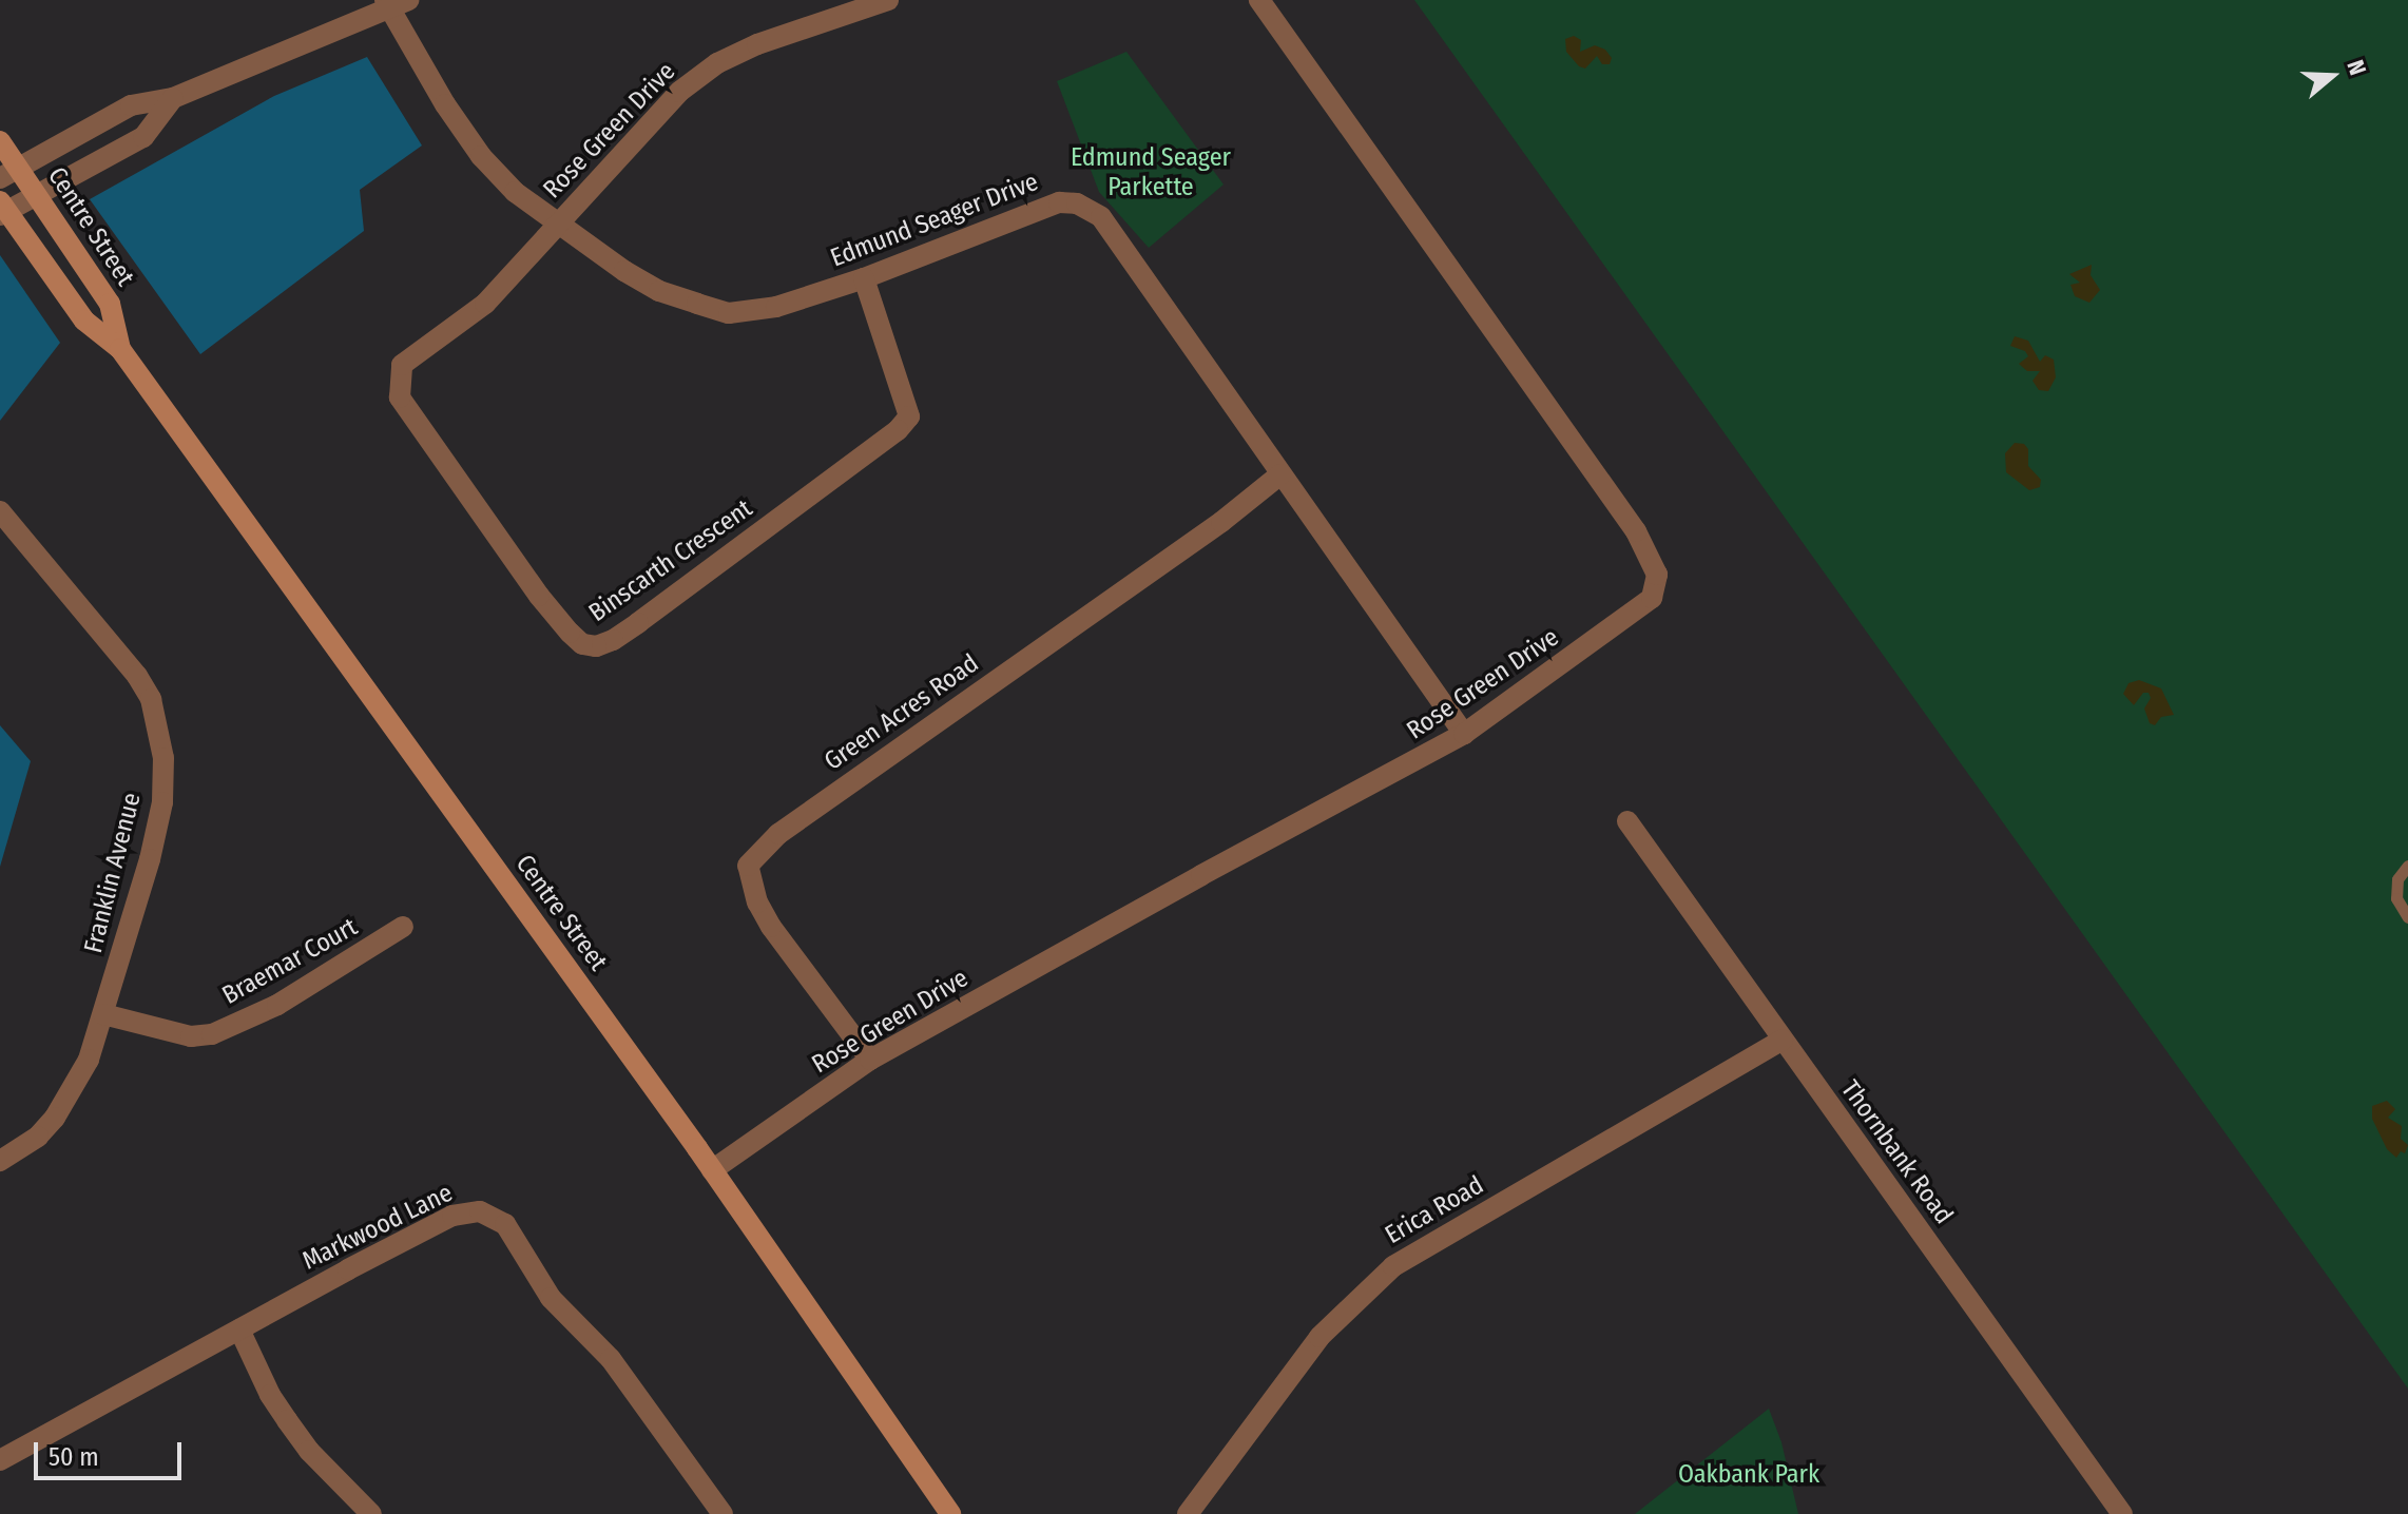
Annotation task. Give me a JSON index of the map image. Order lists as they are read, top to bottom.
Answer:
{
  "streets": {
    "main road": ["Centre Street"],
    "street": [
      "Rose Green Drive",
      "Edmund Seager Drive",
      "Binscarth Crescent",
      "Green Acres Road",
      "Franklin Avenue",
      "Braemar Court",
      "Thornbank Road",
      "Erica Road",
      "Markwood Lane"
    ]
  },
  "crossings": [
    ["Rose Green Drive", "Edmund Seager Drive"],
    ["Rose Green Drive", "Centre Street"],
    ["Rose Green Drive", "Binscarth Crescent"],
    ["Rose Green Drive", "Green Acres Road"],
    ["Edmund Seager Drive", "Binscarth Crescent"],
    ["Edmund Seager Drive", "Green Acres Road"],
    ["Franklin Avenue", "Braemar Court"],
    ["Thornbank Road", "Erica Road"]
  ],
  "parks": ["Edmund Seager Parkette", "Oakbank Park"],
  "scale_bar": "50 m",
  "north": "right"
}
